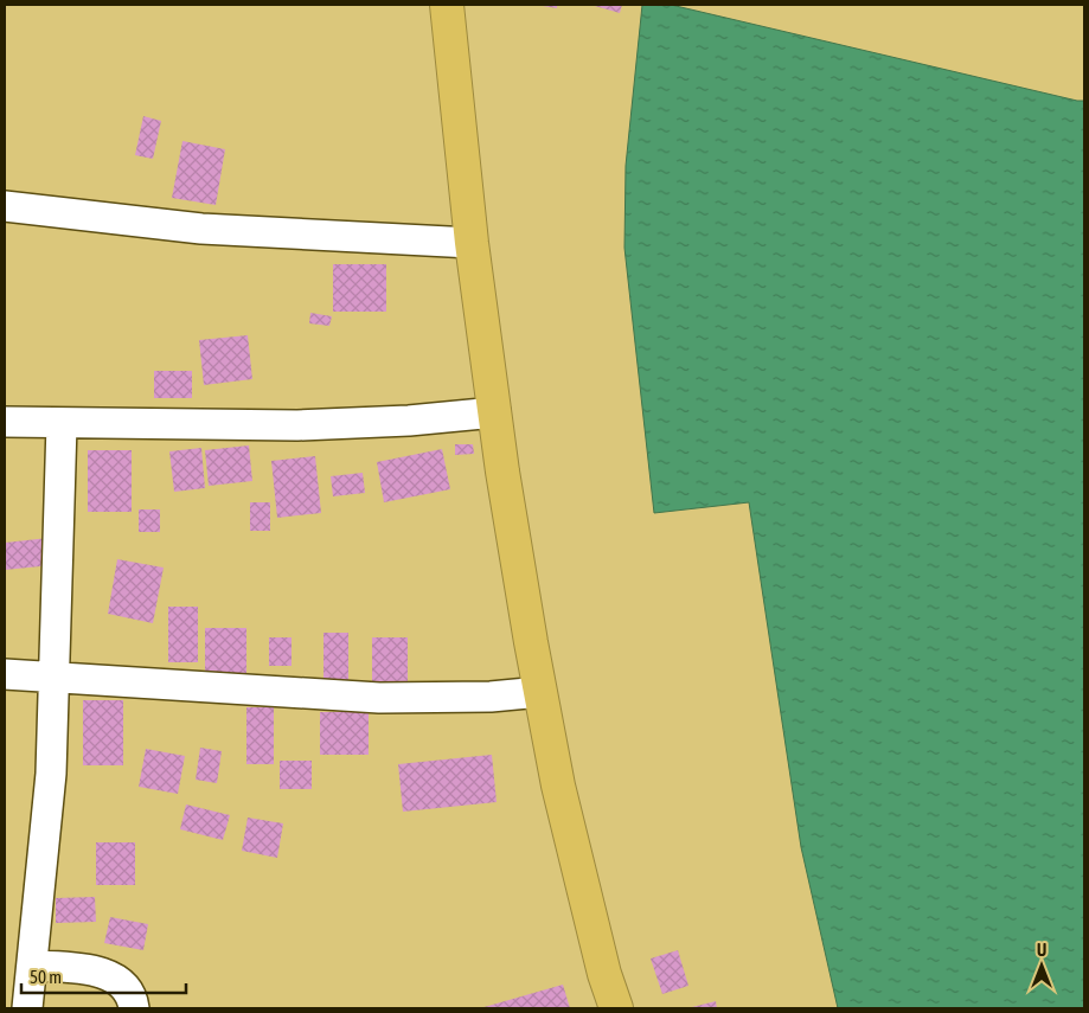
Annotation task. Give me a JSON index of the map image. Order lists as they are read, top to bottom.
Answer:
{
  "scale_bar": "50 m",
  "north": "top"
}
